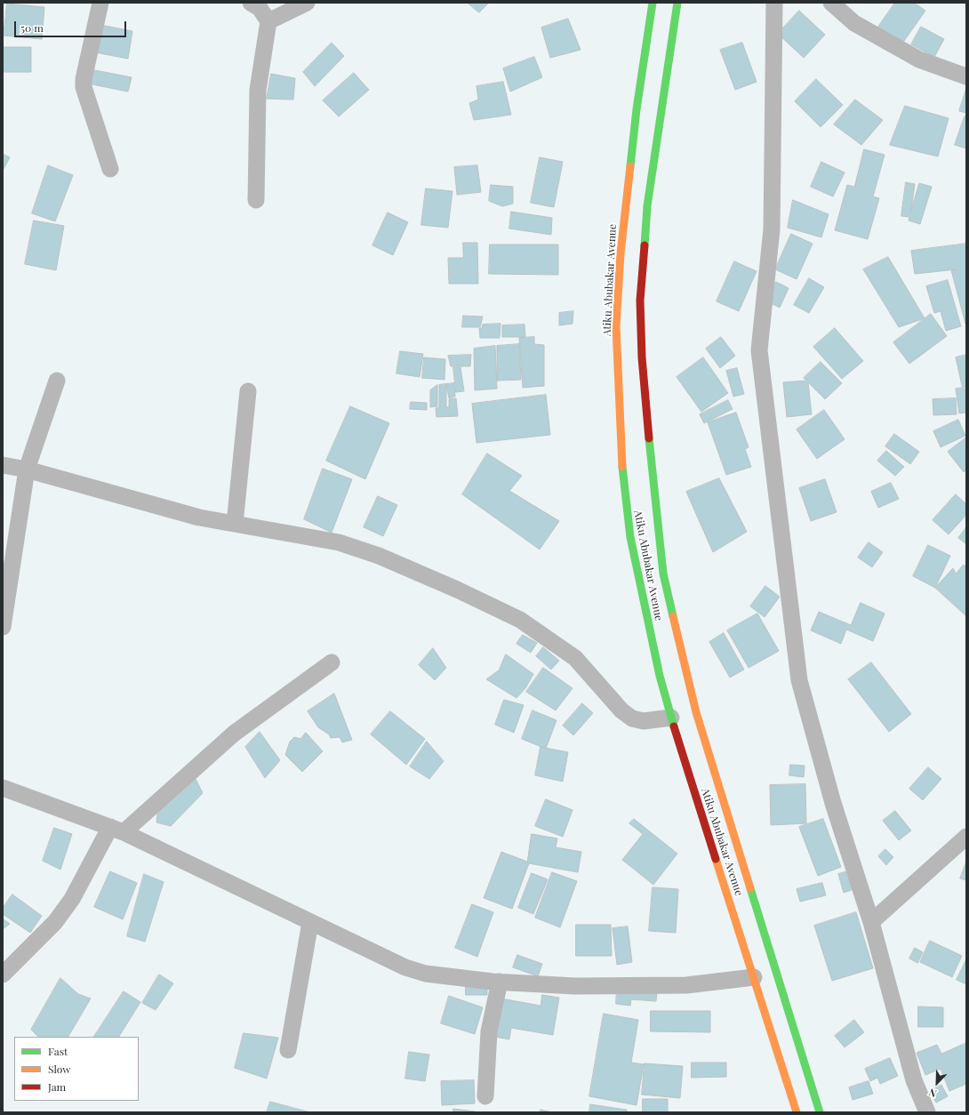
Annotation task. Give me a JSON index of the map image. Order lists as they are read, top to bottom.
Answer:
{
  "streets": {
    "main road": ["Atiku Abubakar Avenue"]
  },
  "legend": ["Fast", "Slow", "Jam"],
  "scale_bar": "50 m",
  "north": "bottom left"
}
